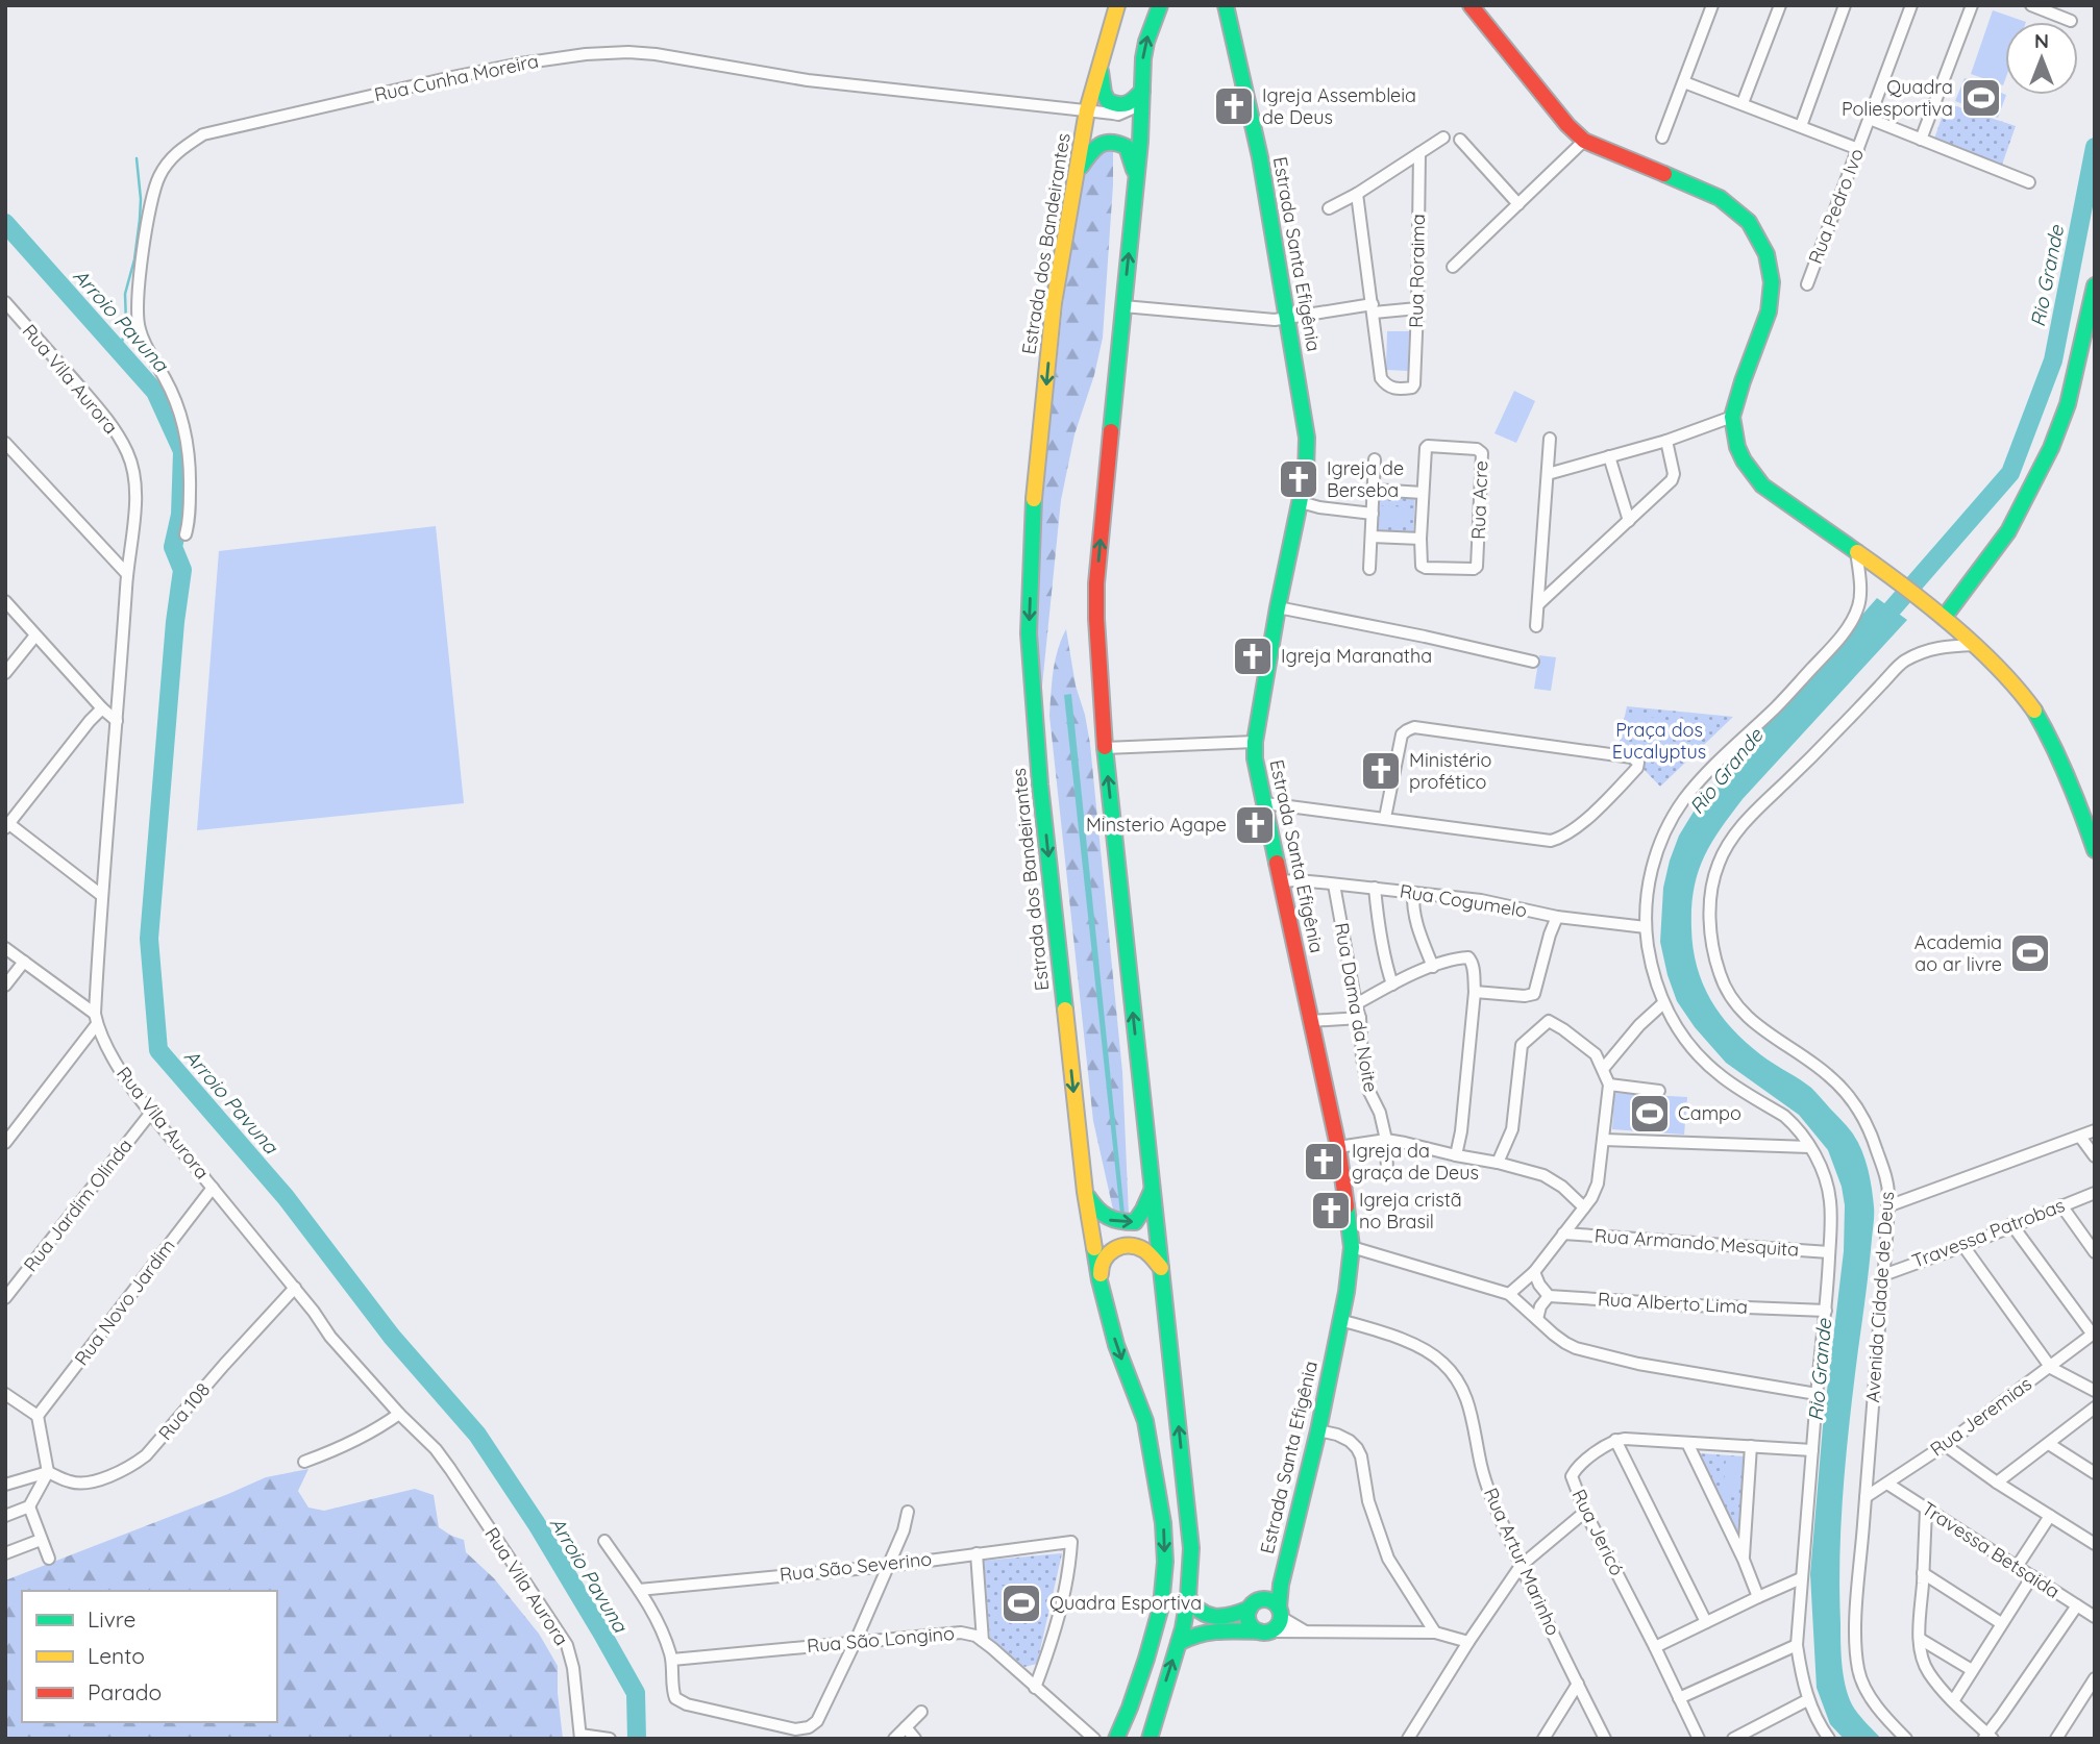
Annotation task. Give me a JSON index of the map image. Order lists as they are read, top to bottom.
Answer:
{
  "streets": {
    "main road": ["Estrada dos Bandeirantes", "Estrada Santa Efigênia"],
    "street": [
      "Rua Cunha Moreira",
      "Rua Pedro Ivo",
      "Rua Roraima",
      "Rua Vila Aurora",
      "Rua Acre",
      "Rua Cogumelo",
      "Rua Dama da Noite",
      "Rua Jardim Olinda",
      "Travessa Patrobas",
      "Rua Armando Mesquita",
      "Avenida Cidade de Deus",
      "Rua Novo Jardim",
      "Rua Alberto Lima",
      "Rua 108",
      "Rua Jeremias",
      "Rua Jericó",
      "Travessa Betsaida",
      "Rua Artur Marinho",
      "Rua São Severino",
      "Rua São Longino"
    ]
  },
  "crossings": [
    ["Rua Cunha Moreira", "Estrada dos Bandeirantes"],
    ["Estrada Santa Efigênia", "Rua Cogumelo"],
    ["Estrada Santa Efigênia", "Rua Artur Marinho"],
    ["Rua Vila Aurora", "Rua Jardim Olinda"],
    ["Rua Vila Aurora", "Rua Novo Jardim"],
    ["Rua Vila Aurora", "Rua 108"],
    ["Rua Cogumelo", "Rua Dama da Noite"],
    ["Travessa Patrobas", "Avenida Cidade de Deus"],
    ["Avenida Cidade de Deus", "Rua Jeremias"],
    ["Rua Jeremias", "Travessa Betsaida"],
    ["Rua São Severino", "Rua São Longino"]
  ],
  "water": ["Rio Grande", "Arroio Pavuna"],
  "parks": ["Praça dos Eucalyptus"],
  "places": {
    "sports": [
      "Quadra Poliesportiva",
      "Academia ao ar livre",
      "Campo",
      "Quadra Esportiva"
    ],
    "church": [
      "Igreja Assembleia de Deus",
      "Igreja de Berseba",
      "Igreja Maranatha",
      "Ministério profético",
      "Minsterio Agape",
      "Igreja da graça de Deus",
      "Igreja cristã no Brasil"
    ]
  },
  "legend": ["Livre", "Lento", "Parado"],
  "north": "top"
}
